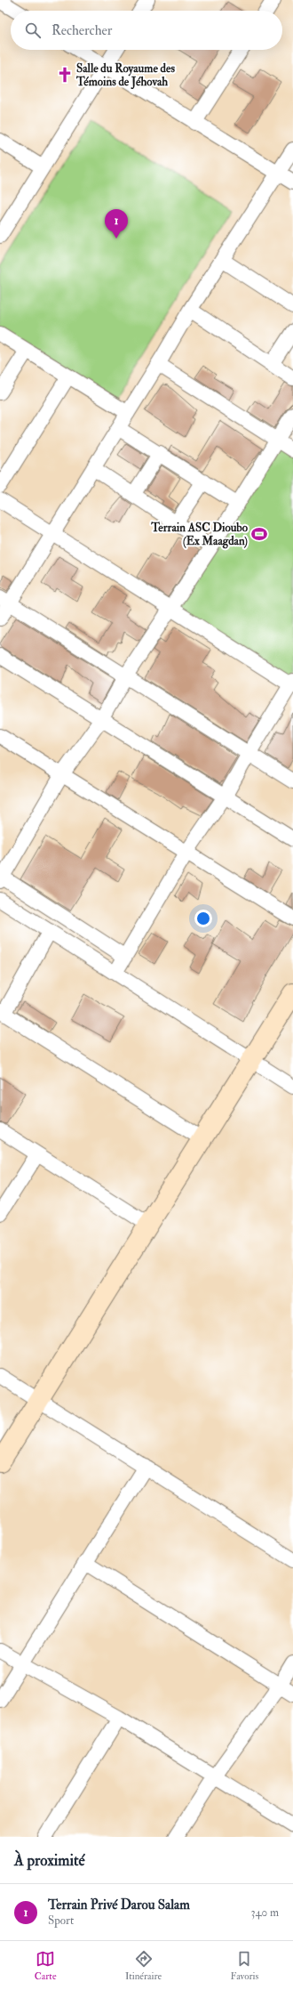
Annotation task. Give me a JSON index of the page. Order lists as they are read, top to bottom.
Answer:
{
  "places": {
    "church": ["Salle du Royaume des Témoins de Jéhovah"],
    "sports": ["Terrain ASC Dioubo (Ex Maagdan)"]
  },
  "page": {
    "search": "Rechercher",
    "pins": "1",
    "heading": "À proximité",
    "list": [
      {
        "mark": "1",
        "name": "Terrain Privé Darou Salam",
        "note": "Sport",
        "value": "340 m"
      }
    ],
    "nav": ["Carte", "Itinéraire", "Favoris"]
  }
}
